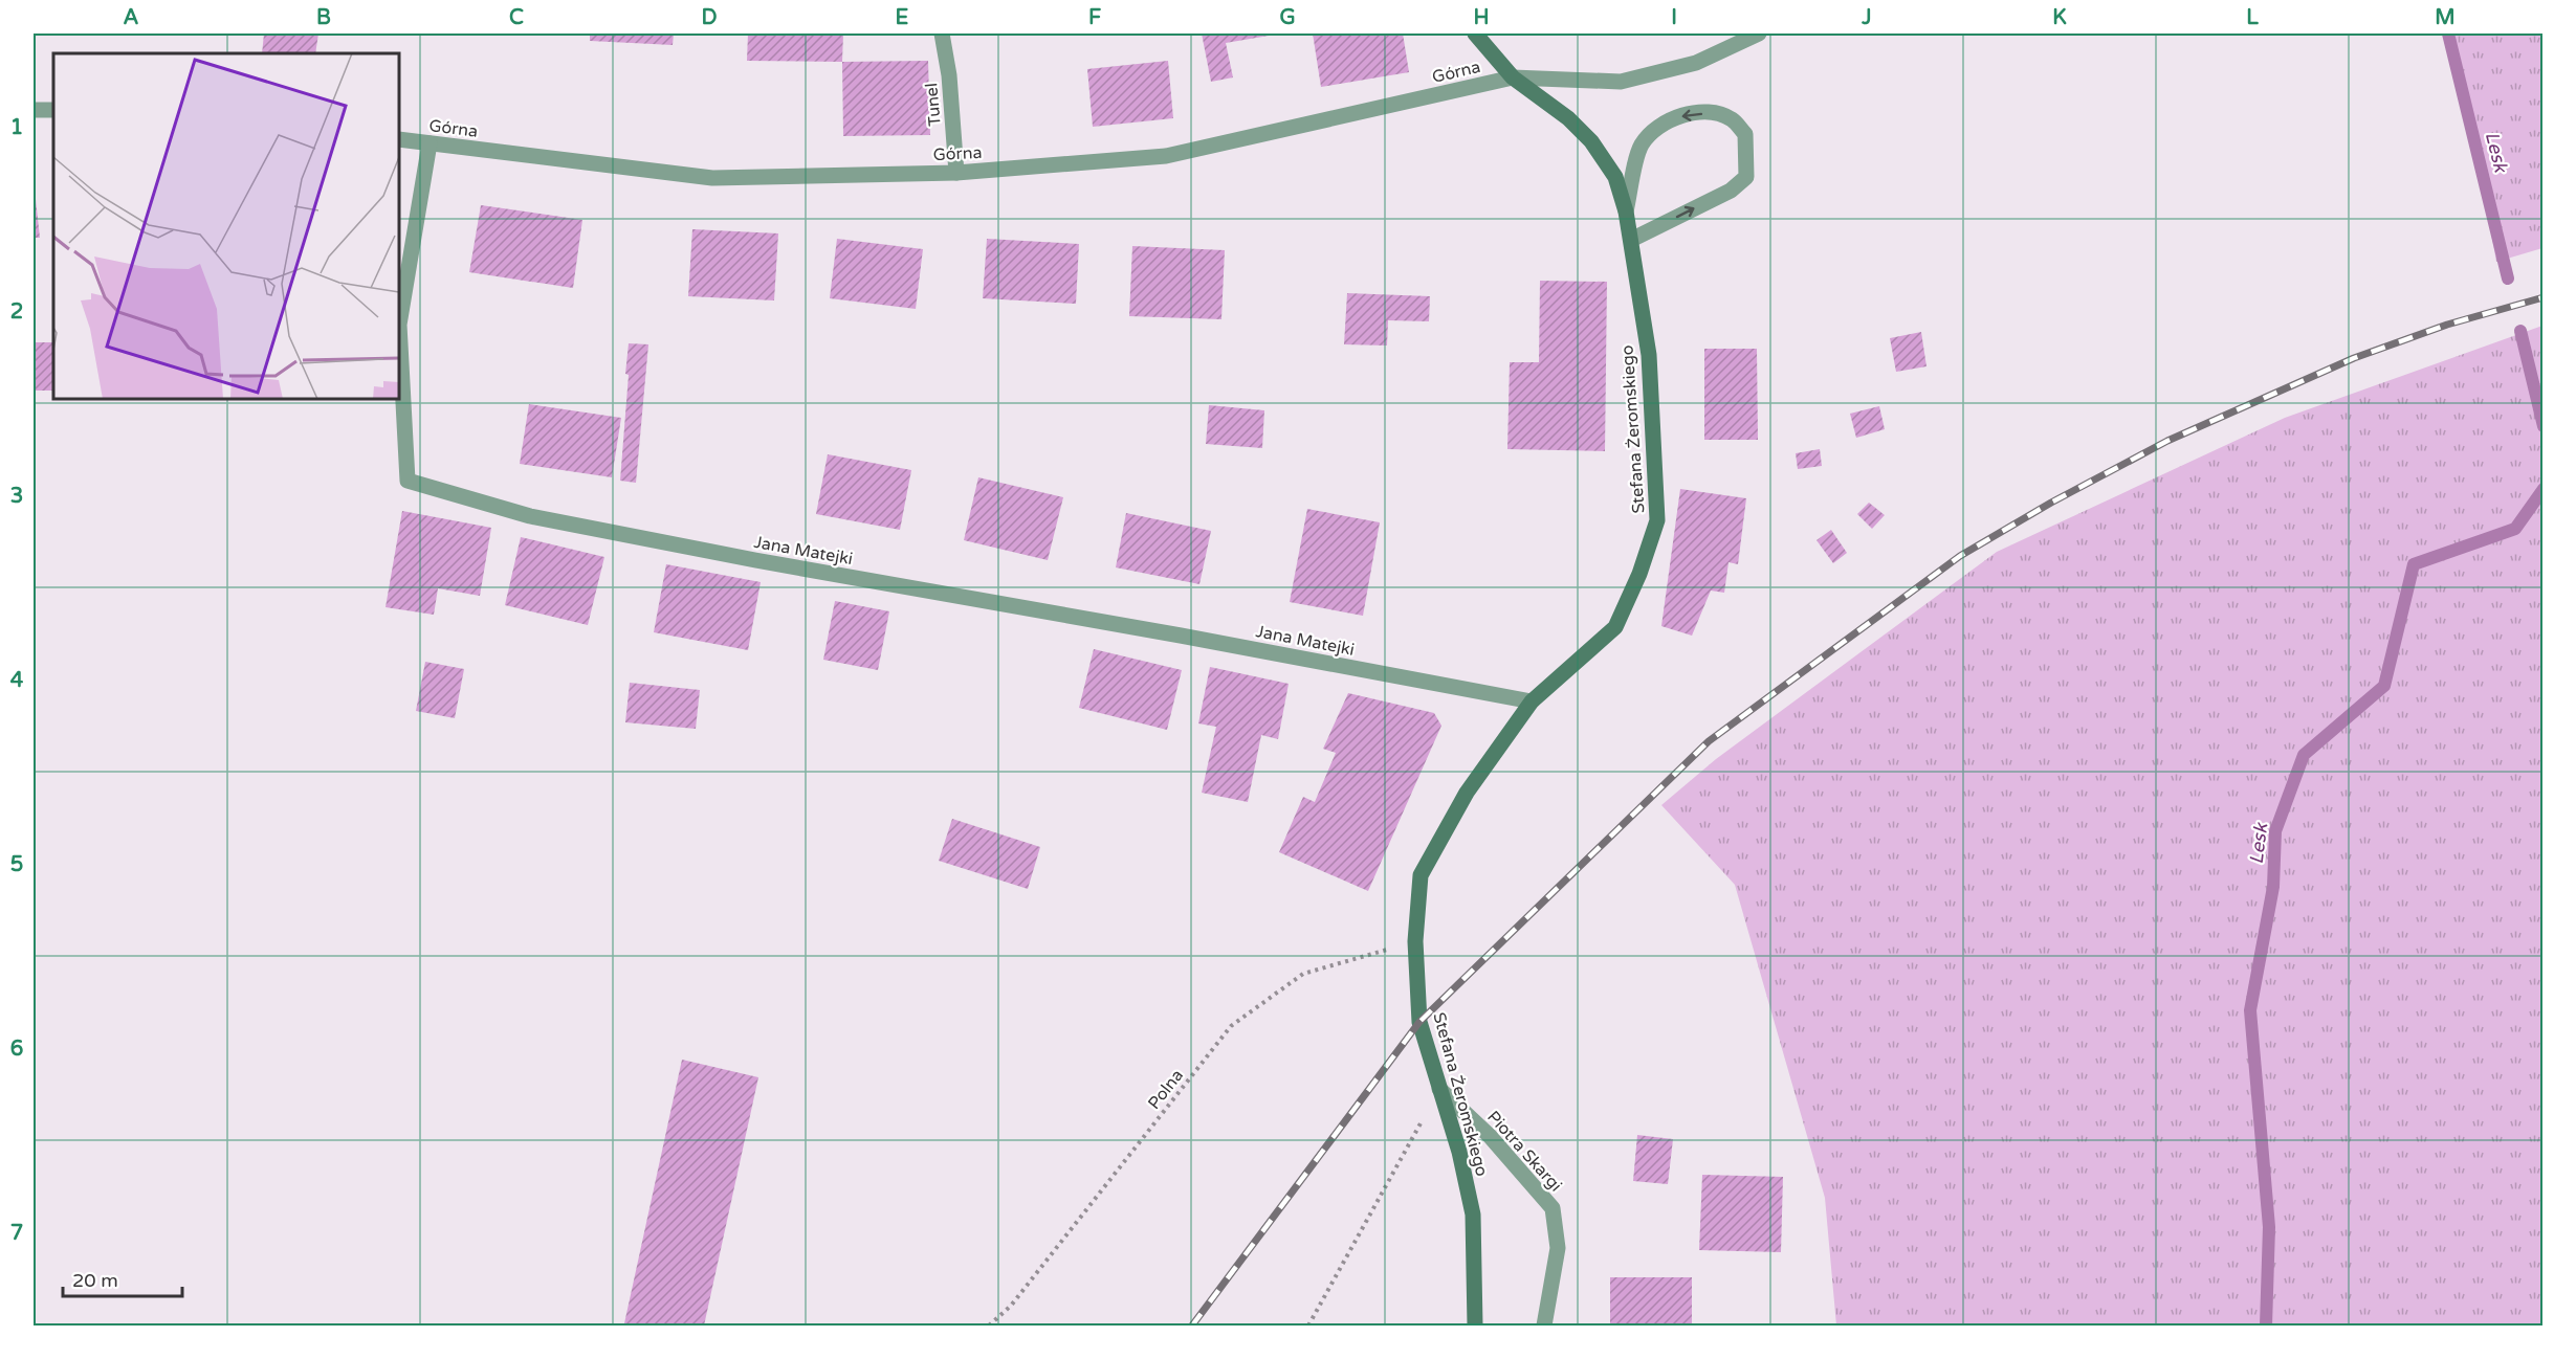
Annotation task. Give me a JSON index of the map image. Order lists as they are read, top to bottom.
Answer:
{
  "streets": {
    "street": [
      "Górna",
      "Tunel",
      "Stefana Żeromskiego",
      "Jana Matejki",
      "Piotra Skargi"
    ],
    "path": ["Polna"]
  },
  "crossings": [
    ["Górna", "Tunel"],
    ["Górna", "Stefana Żeromskiego"],
    ["Górna", "Jana Matejki"],
    ["Stefana Żeromskiego", "Jana Matejki"],
    ["Stefana Żeromskiego", "Polna"],
    ["Stefana Żeromskiego", "Piotra Skargi"]
  ],
  "water": ["Lesk"],
  "scale_bar": "20 m",
  "grid": {
    "columns": [
      "A",
      "B",
      "C",
      "D",
      "E",
      "F",
      "G",
      "H",
      "I",
      "J",
      "K",
      "L",
      "M"
    ],
    "rows": [
      "1",
      "2",
      "3",
      "4",
      "5",
      "6",
      "7"
    ]
  }
}
